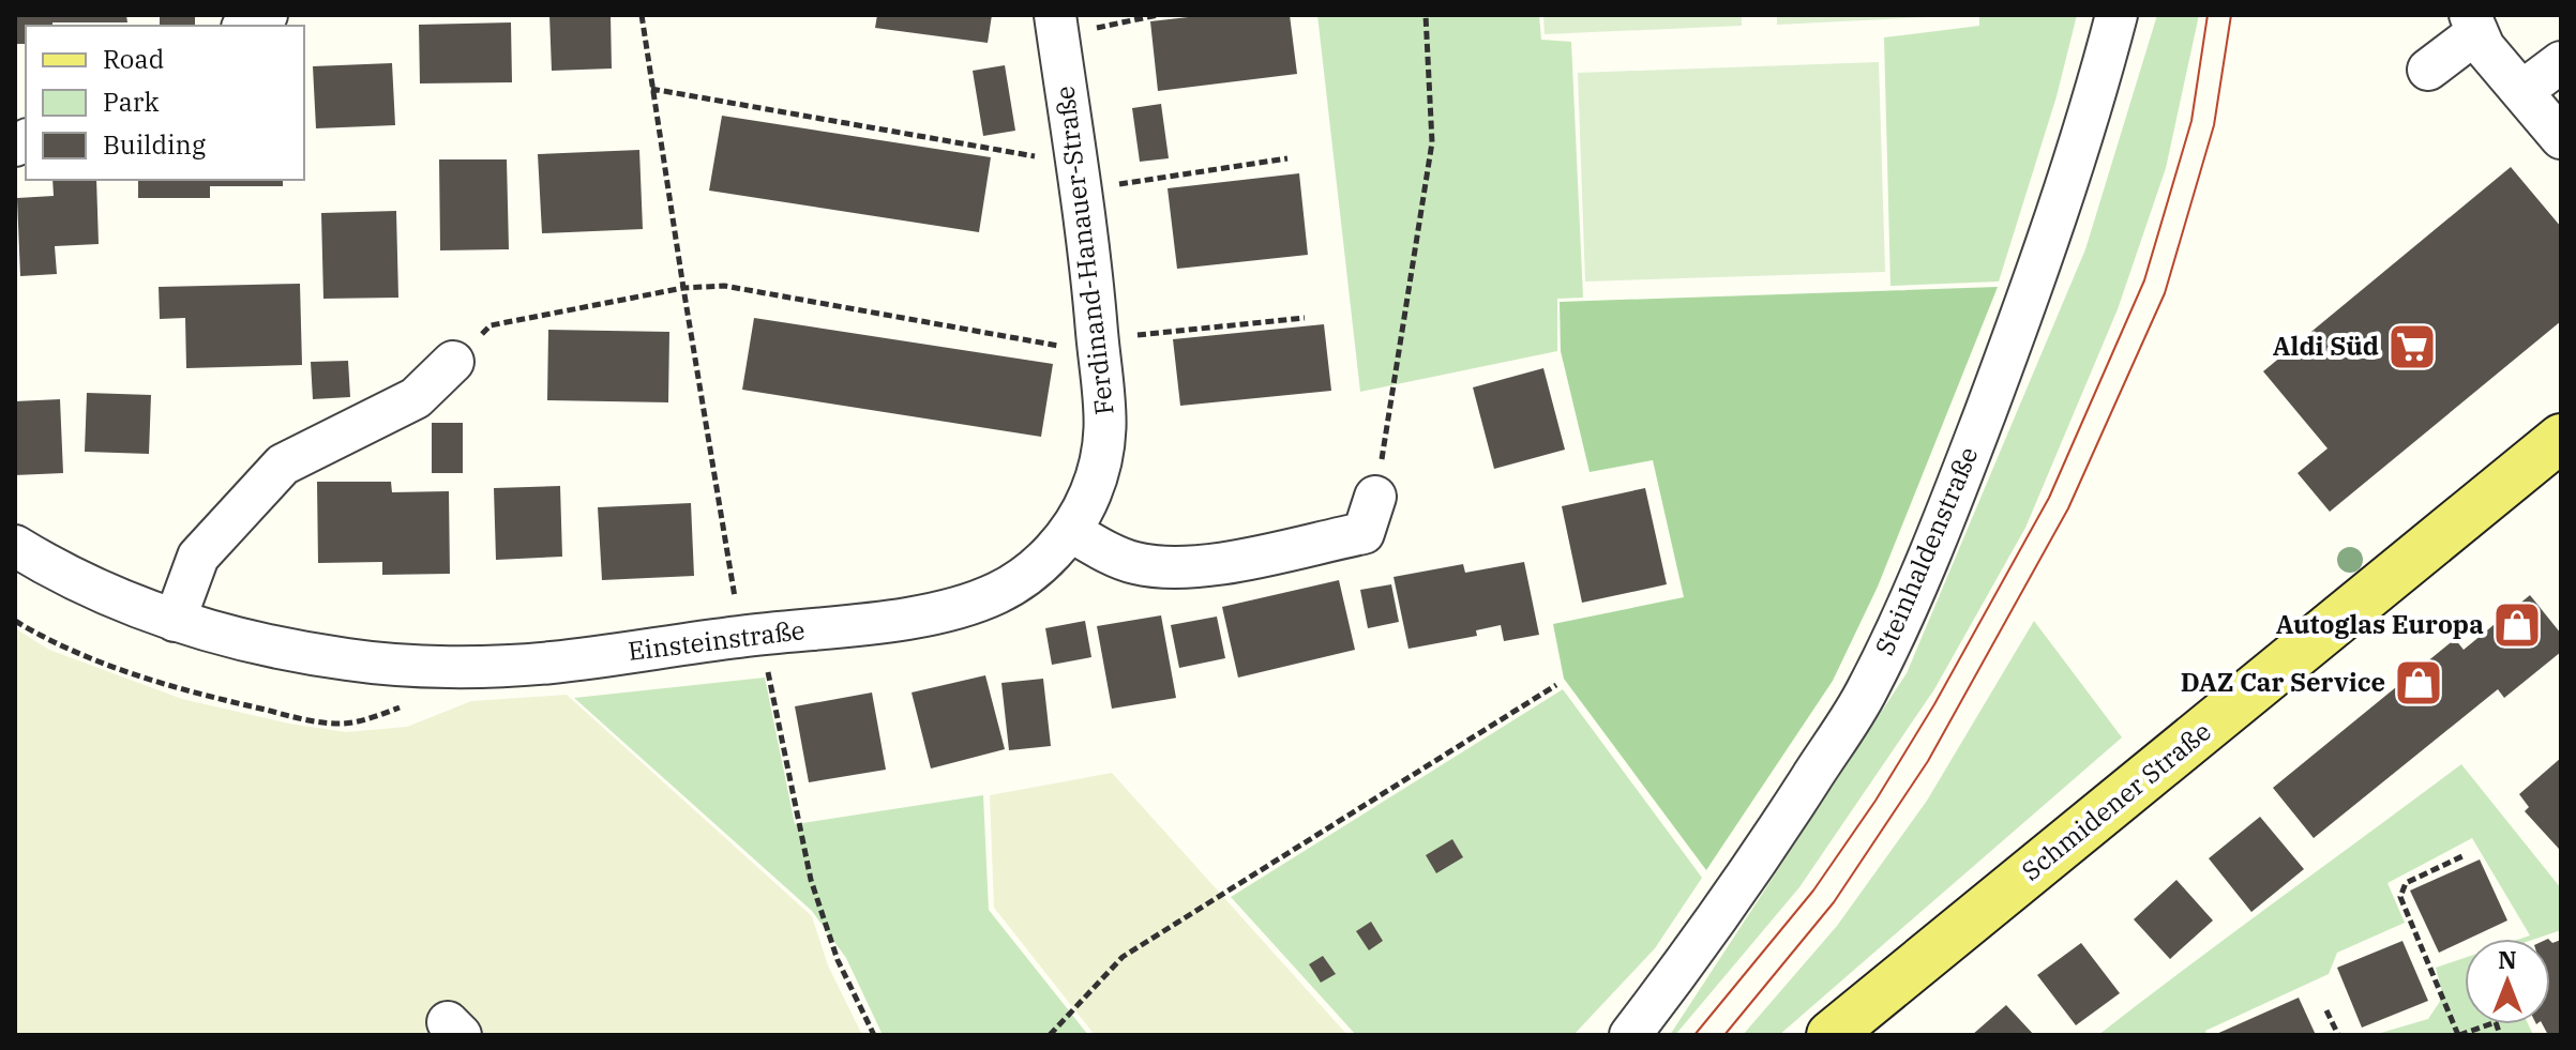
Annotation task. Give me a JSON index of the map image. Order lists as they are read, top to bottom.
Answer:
{
  "streets": {
    "main road": ["Schmidener Straße"],
    "street": ["Ferdinand-Hanauer-Straße", "Steinhaldenstraße", "Einsteinstraße"]
  },
  "crossings": [
    ["Ferdinand-Hanauer-Straße", "Einsteinstraße"]
  ],
  "places": {
    "supermarket": ["Aldi Süd"],
    "shop": ["Autoglas Europa", "DAZ Car Service"]
  },
  "legend": ["Road", "Park", "Building"],
  "north": "top"
}
